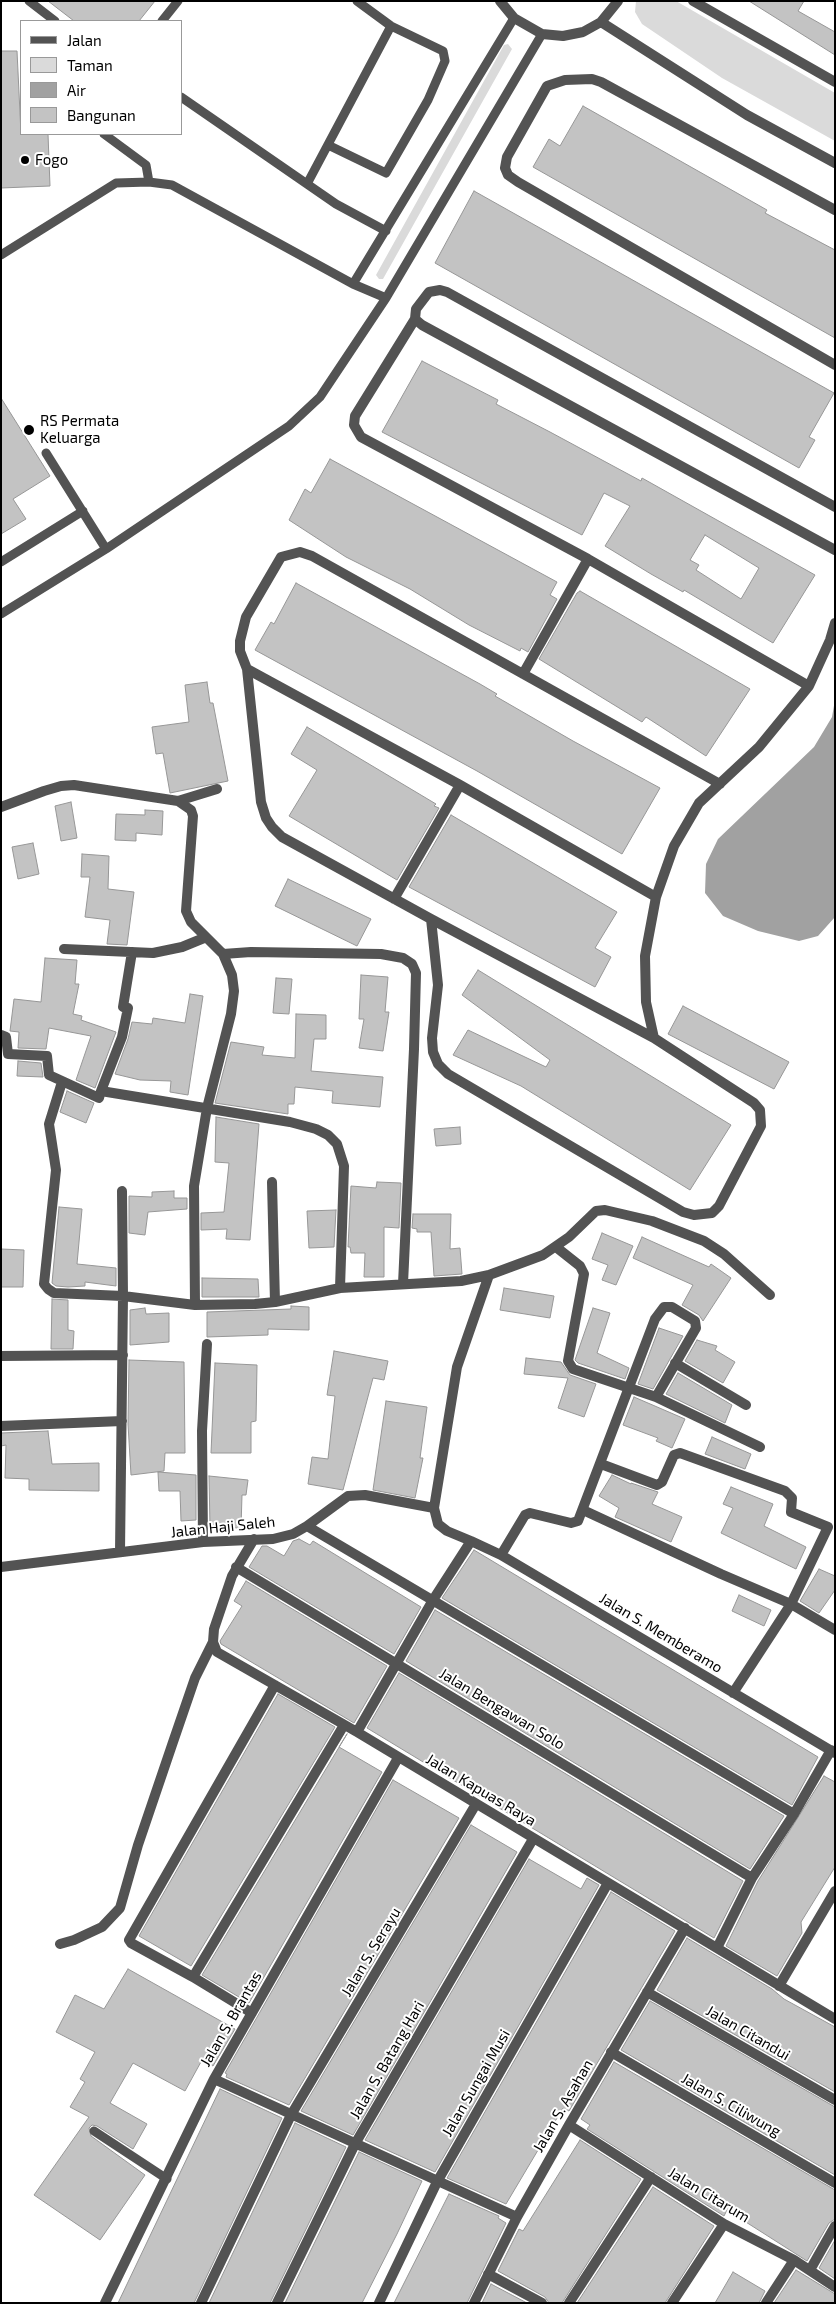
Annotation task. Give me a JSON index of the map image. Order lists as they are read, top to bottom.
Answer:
{
  "streets": {
    "street": [
      "Jalan Haji Saleh",
      "Jalan S. Memberamo",
      "Jalan Bengawan Solo",
      "Jalan Kapuas Raya",
      "Jalan S. Serayu",
      "Jalan S. Brantas",
      "Jalan Citandui",
      "Jalan S. Batang Hari",
      "Jalan Sungai Musi",
      "Jalan S. Ciliwung",
      "Jalan S. Asahan",
      "Jalan Citarum"
    ]
  },
  "crossings": [
    ["Jalan Haji Saleh", "Jalan S. Memberamo"],
    ["Jalan Kapuas Raya", "Jalan S. Serayu"],
    ["Jalan Kapuas Raya", "Jalan S. Brantas"],
    ["Jalan Kapuas Raya", "Jalan S. Batang Hari"],
    ["Jalan Kapuas Raya", "Jalan Sungai Musi"],
    ["Jalan Kapuas Raya", "Jalan S. Asahan"],
    ["Jalan Citandui", "Jalan S. Asahan"],
    ["Jalan S. Ciliwung", "Jalan S. Asahan"],
    ["Jalan S. Asahan", "Jalan Citarum"]
  ],
  "places": ["Fogo", "RS Permata Keluarga"],
  "legend": [
    "Jalan",
    "Taman",
    "Air",
    "Bangunan"
  ]
}
